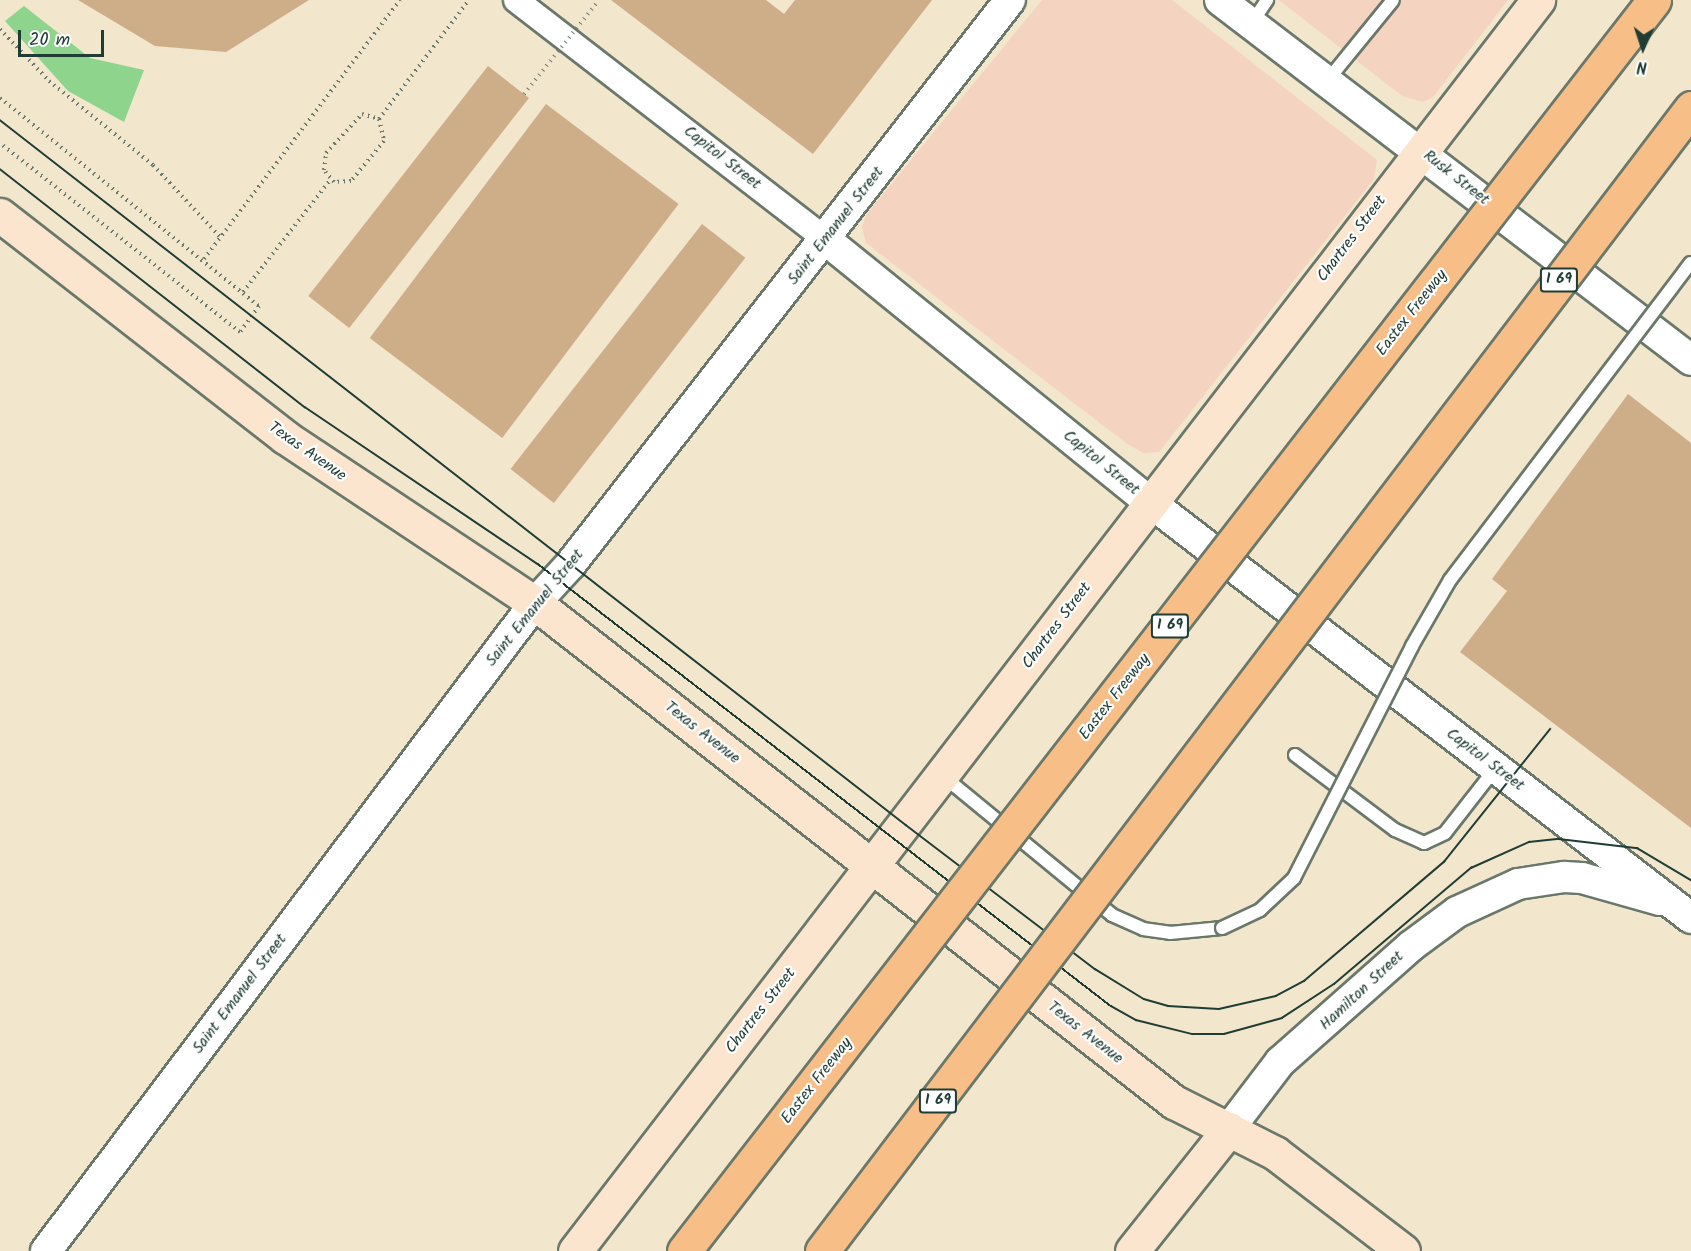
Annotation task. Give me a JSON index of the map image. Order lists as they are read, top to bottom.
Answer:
{
  "streets": {
    "highway": ["I 69", "Eastex Freeway"],
    "main road": ["Chartres Street", "Texas Avenue", "Hamilton Street"],
    "street": ["Capitol Street", "Rusk Street", "Saint Emanuel Street"]
  },
  "crossings": [
    ["Capitol Street", "Saint Emanuel Street"],
    ["Capitol Street", "Chartres Street"],
    ["Capitol Street", "Hamilton Street"],
    ["Rusk Street", "Chartres Street"],
    ["Saint Emanuel Street", "Texas Avenue"],
    ["Chartres Street", "Texas Avenue"],
    ["Texas Avenue", "Hamilton Street"]
  ],
  "scale_bar": "20 m",
  "north": "bottom"
}
